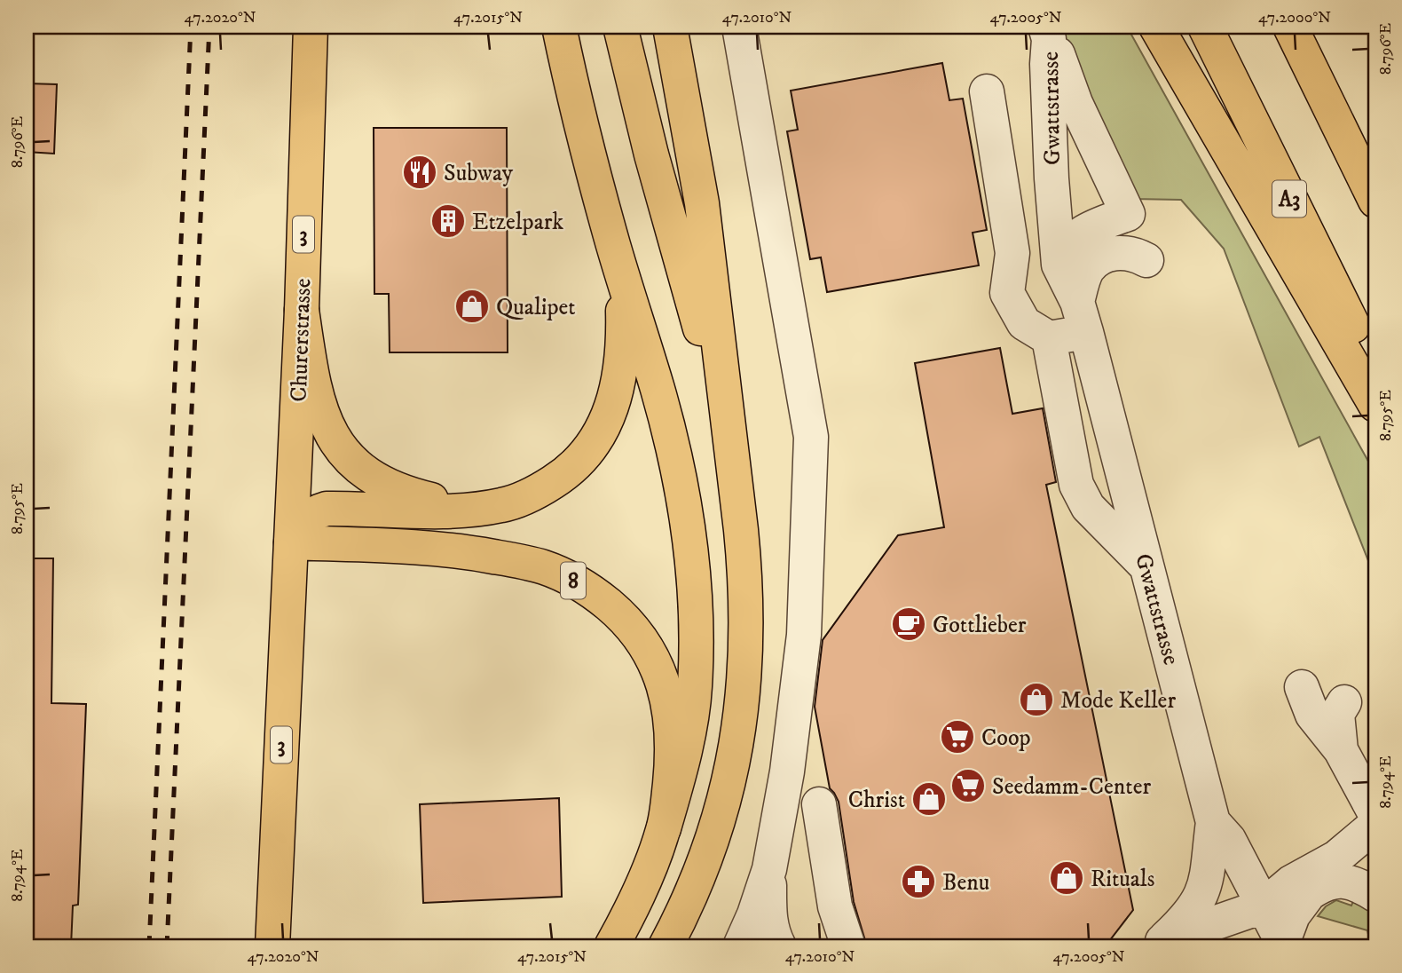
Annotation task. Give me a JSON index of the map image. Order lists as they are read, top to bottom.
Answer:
{
  "streets": {
    "main road": [
      "A3",
      "3",
      "Churerstrasse",
      "8"
    ],
    "street": ["Gwattstrasse"]
  },
  "crossings": [
    ["3", "Churerstrasse"],
    ["3", "8"],
    ["Churerstrasse", "8"]
  ],
  "places": {
    "restaurant": ["Subway"],
    "building": ["Etzelpark"],
    "shop": [
      "Qualipet",
      "Mode Keller",
      "Christ",
      "Rituals"
    ],
    "cafe": ["Gottlieber"],
    "supermarket": ["Coop", "Seedamm-Center"],
    "pharmacy": ["Benu"]
  },
  "coordinates": [
    "47.2020°N",
    "47.2015°N",
    "47.2010°N",
    "47.2005°N",
    "47.2000°N",
    "8.796°E",
    "8.795°E",
    "8.794°E"
  ]
}
